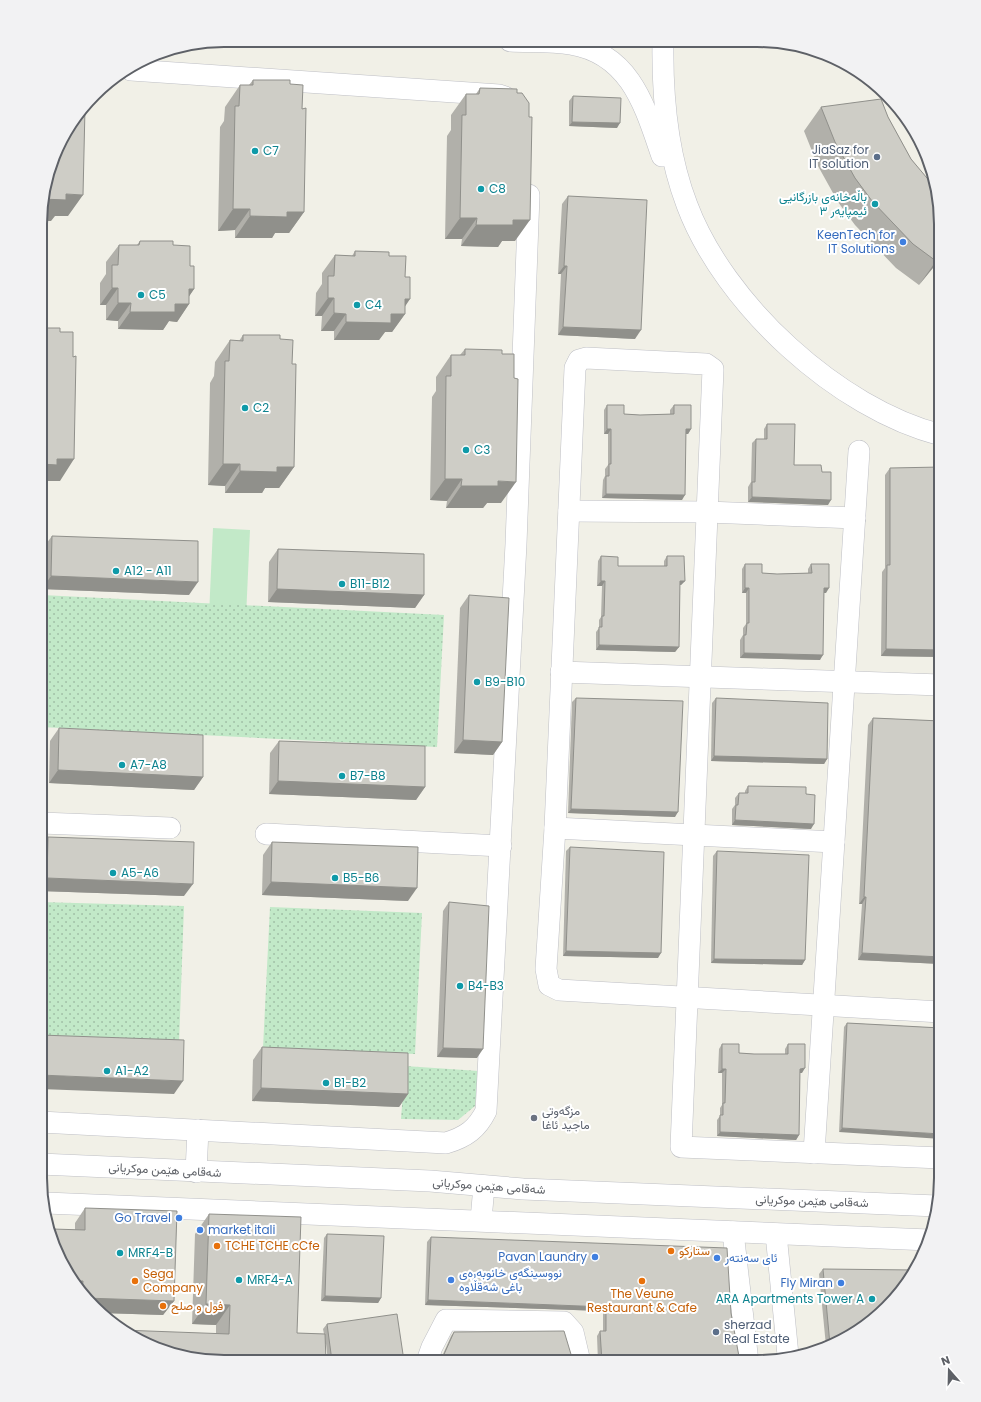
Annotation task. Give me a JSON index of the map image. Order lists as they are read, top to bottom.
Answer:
{
  "streets": {
    "street": ["شەقامی هێمن موکریانی"]
  },
  "places": [
    "C7",
    "JiaSaz for IT solution",
    "C8",
    "باڵەخانەی بازرگانیی ئیمپایەر ٣",
    "KeenTech for IT Solutions",
    "C5",
    "C4",
    "C2",
    "C3",
    "A12 - A11",
    "B11-B12",
    "B9-B10",
    "A7-A8",
    "B7-B8",
    "A5-A6",
    "B5-B6",
    "B4-B3",
    "A1-A2",
    "B1-B2",
    "مزگەوتی ماجید ئاغا",
    "Go Travel",
    "market itali",
    "TCHE TCHE cCfe",
    "ستاركو",
    "MRF4-B",
    "Pavan Laundry",
    "ئای سەنتەر",
    "MRF4-A",
    "نووسینگەی خانوبەرەی باغی شەقڵاوە",
    "Sega Company",
    "The Veune Restaurant & Cafe",
    "Fly Miran",
    "ARA Apartments Tower A",
    "فول و صلح",
    "sherzad Real Estate"
  ],
  "north": "top"
}
